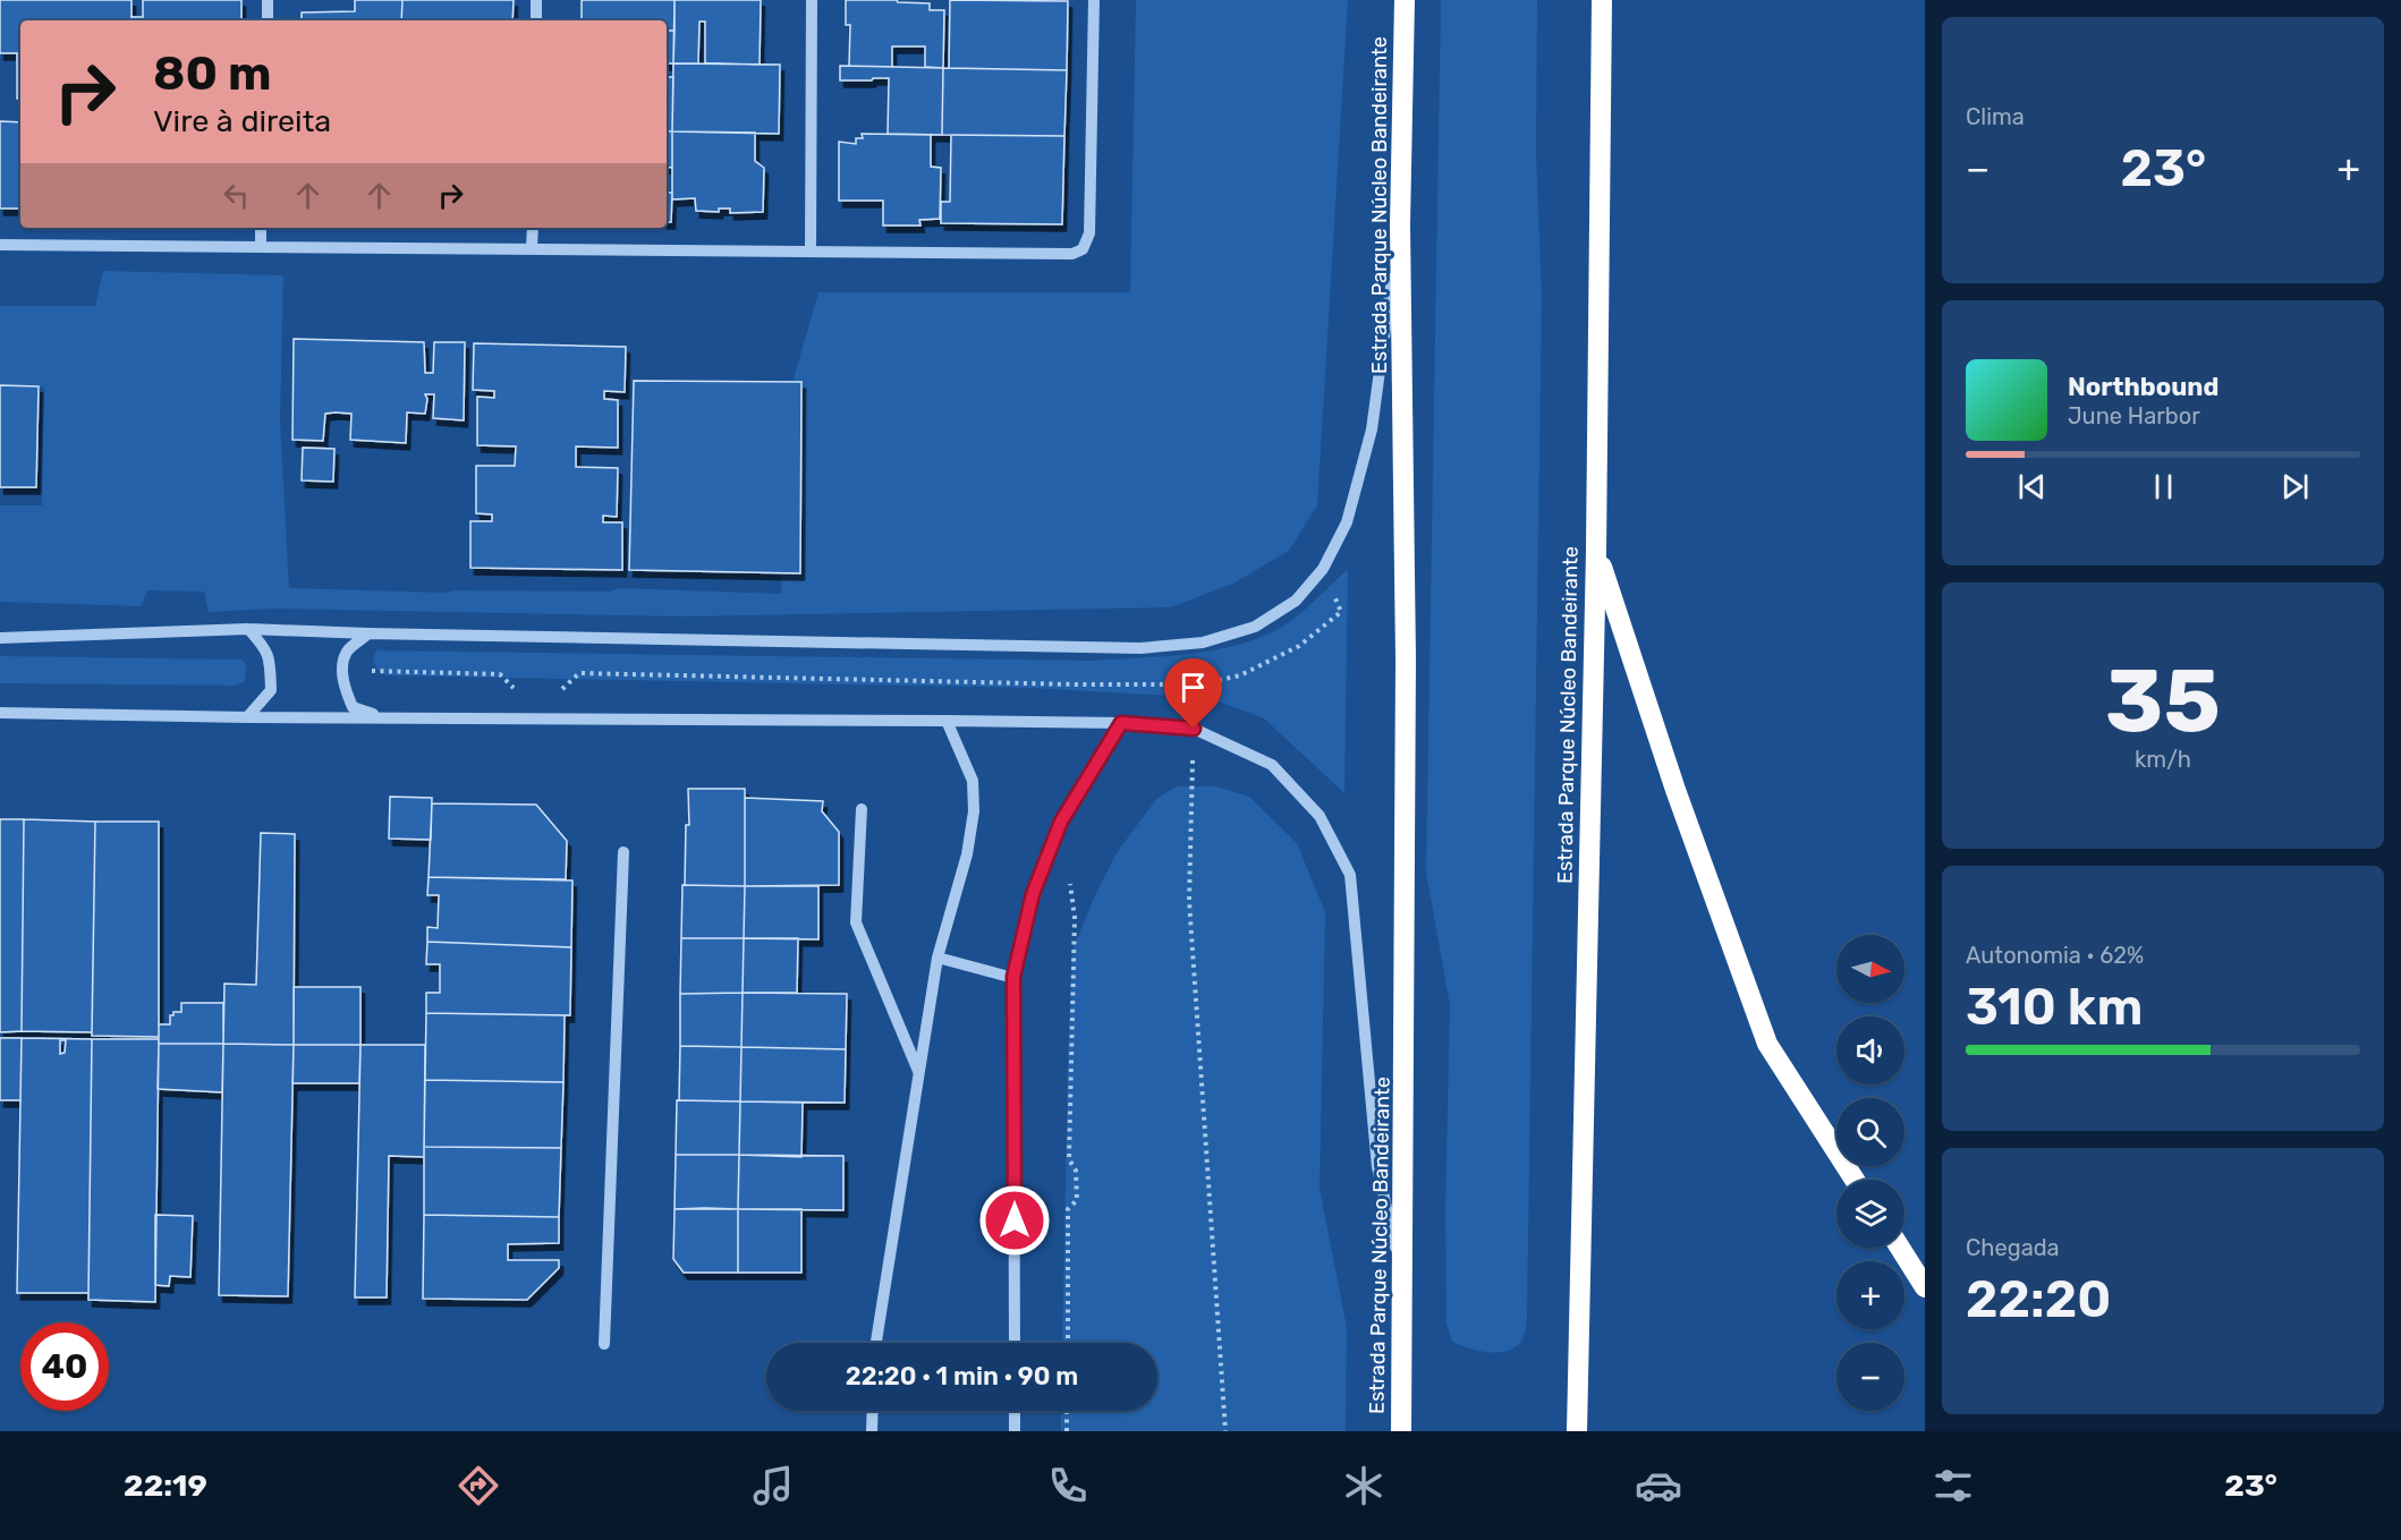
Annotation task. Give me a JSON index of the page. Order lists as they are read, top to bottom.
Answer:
{
  "streets": {
    "highway": ["Estrada Parque Núcleo Bandeirante"]
  },
  "north": "right",
  "page": {
    "tile": [
      "Clima",
      ["35", "km/h"],
      ["Autonomia · 62%", "310 km"],
      ["Chegada", "22:20"]
    ],
    "turn": ["80 m", "Vire à direita"],
    "heat": ["−", "23°", "+"],
    "song": ["Northbound", "June Harbor"],
    "map_buttons": ["+", "−"],
    "limit": "40",
    "trip": "22:20 · 1 min · 90 m",
    "tabs": ["22:19", "23°"]
  }
}
